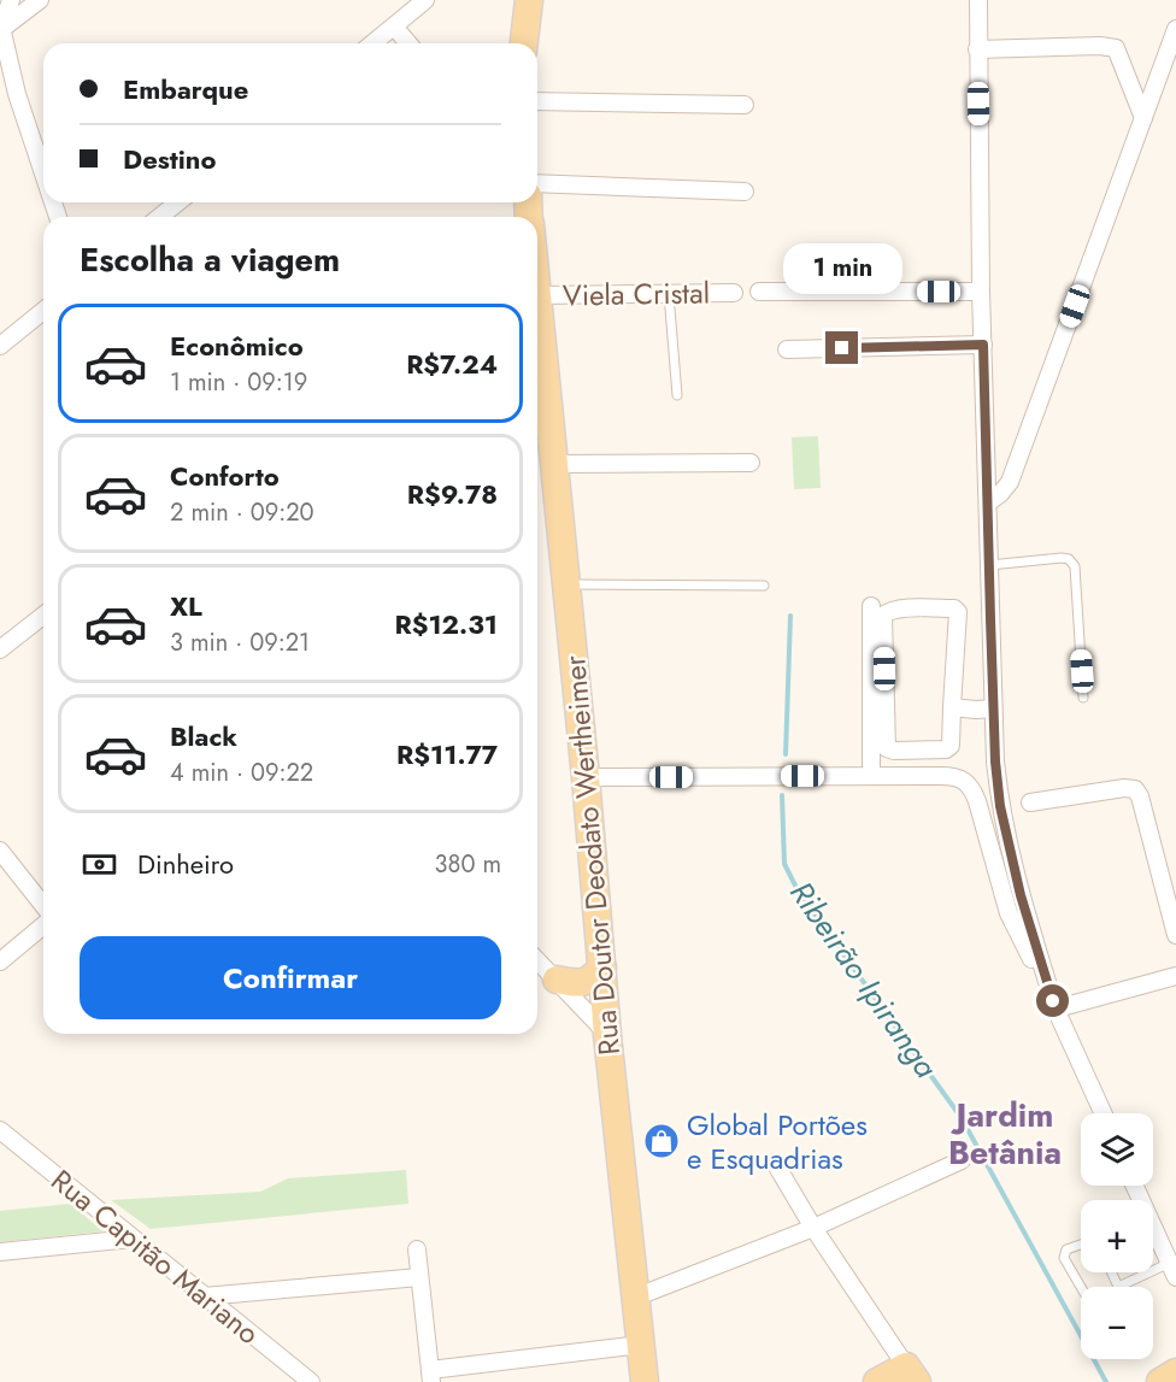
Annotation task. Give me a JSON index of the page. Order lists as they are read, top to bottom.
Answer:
{
  "streets": {
    "main road": ["Rua Doutor Deodato Wertheimer"],
    "street": ["Viela Cristal", "Rua Capitão Mariano"]
  },
  "crossings": [
    ["Viela Cristal", "Rua Doutor Deodato Wertheimer"]
  ],
  "districts": ["Jardim Betânia"],
  "water": ["Ribeirão Ipiranga"],
  "places": {
    "shop": ["Global Portões e Esquadrias"]
  },
  "page": {
    "banner": ["Embarque", "Destino"],
    "heading": "Escolha a viagem",
    "bubble": "1 min",
    "list": [
      {
        "name": "Econômico",
        "note": "1 min · 09:19",
        "value": "R$7.24"
      },
      {
        "name": "Conforto",
        "note": "2 min · 09:20",
        "value": "R$9.78"
      },
      {
        "name": "XL",
        "note": "3 min · 09:21",
        "value": "R$12.31"
      },
      {
        "name": "Black",
        "note": "4 min · 09:22",
        "value": "R$11.77"
      }
    ],
    "pay": ["Dinheiro", "380 m"],
    "buttons": "Confirmar",
    "map_buttons": ["+", "−"]
  }
}
